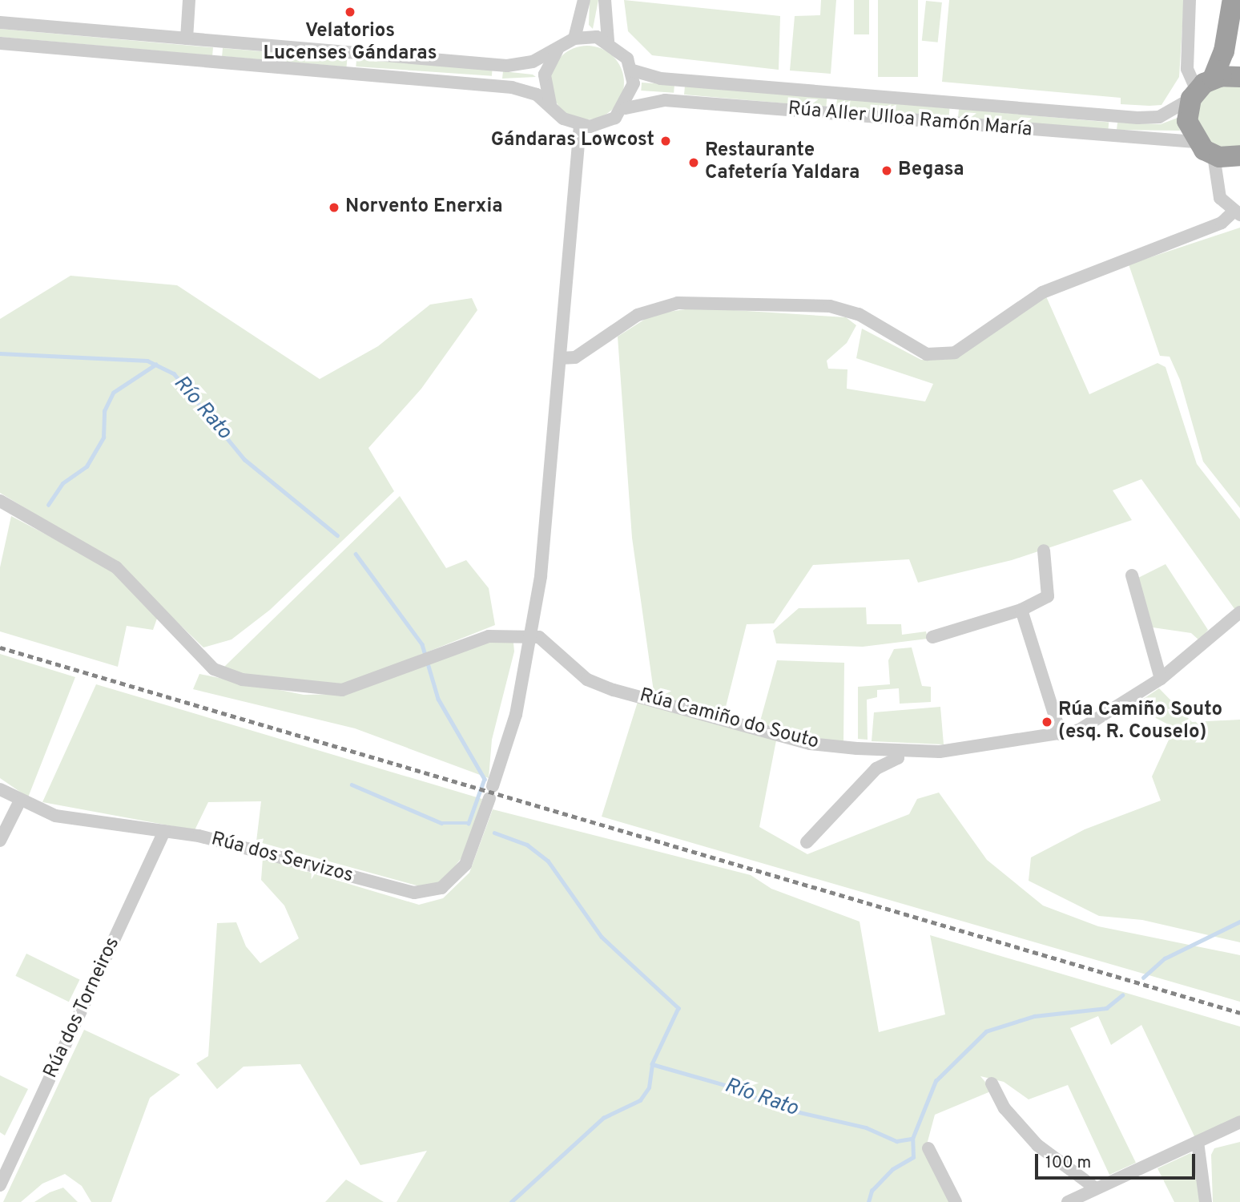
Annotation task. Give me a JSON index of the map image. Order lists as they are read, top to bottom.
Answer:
{
  "streets": {
    "street": [
      "Rúa Aller Ulloa Ramón María",
      "Rúa Camiño do Souto",
      "Rúa dos Servizos",
      "Rúa dos Torneiros"
    ]
  },
  "crossings": [
    ["Rúa Aller Ulloa Ramón María", "Rúa dos Servizos"],
    ["Rúa Camiño do Souto", "Rúa dos Servizos"],
    ["Rúa dos Servizos", "Rúa dos Torneiros"]
  ],
  "water": ["Río Rato"],
  "places": [
    "Velatorios Lucenses Gándaras",
    "Gándaras Lowcost",
    "Restaurante Cafetería Yaldara",
    "Begasa",
    "Norvento Enerxia",
    "Rúa Camiño Souto (esq. R. Couselo)"
  ],
  "scale_bar": "100 m"
}
